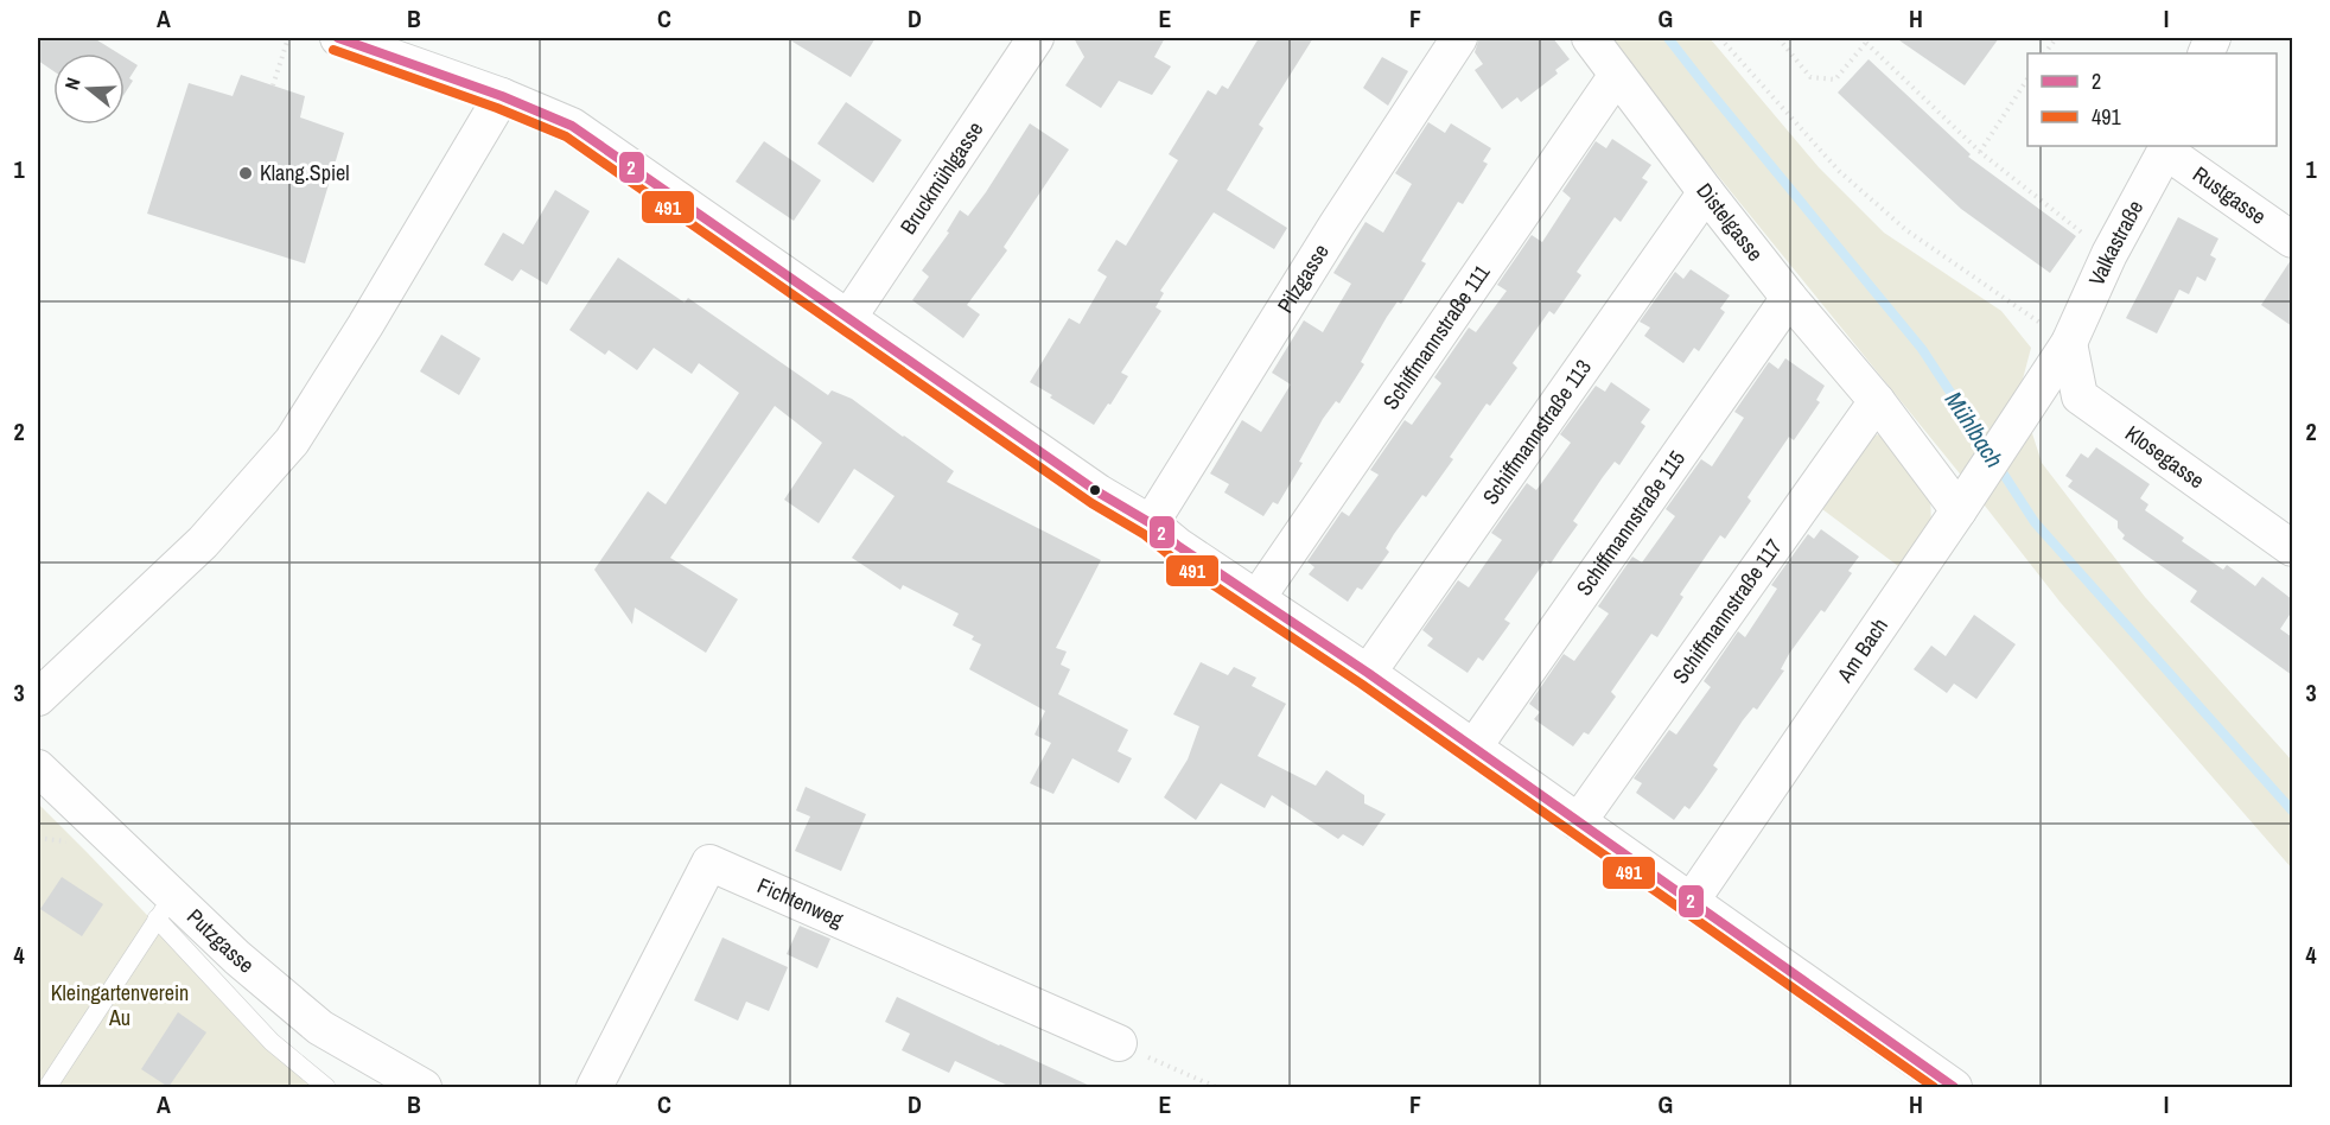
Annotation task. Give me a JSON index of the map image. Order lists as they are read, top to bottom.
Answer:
{
  "streets": {
    "street": [
      "Bruckmühlgasse",
      "Rustgasse",
      "Distelgasse",
      "Valkastraße",
      "Pilzgasse",
      "Schiffmannstraße 111",
      "Schiffmannstraße 113",
      "Klosegasse",
      "Schiffmannstraße 115",
      "Schiffmannstraße 117",
      "Am Bach",
      "Fichtenweg",
      "Putzgasse"
    ]
  },
  "crossings": [
    ["Rustgasse", "Valkastraße"],
    ["Distelgasse", "Schiffmannstraße 111"],
    ["Distelgasse", "Schiffmannstraße 113"],
    ["Distelgasse", "Schiffmannstraße 115"],
    ["Distelgasse", "Schiffmannstraße 117"],
    ["Valkastraße", "Klosegasse"],
    ["Valkastraße", "Am Bach"]
  ],
  "water": ["Mühlbach"],
  "parks": ["Kleingartenverein Au"],
  "places": ["Klang.Spiel"],
  "lines": ["transit line 2", "transit line 491"],
  "legend": ["2", "491"],
  "north": "left",
  "grid": {
    "columns": [
      "A",
      "B",
      "C",
      "D",
      "E",
      "F",
      "G",
      "H",
      "I"
    ],
    "rows": [
      "1",
      "2",
      "3",
      "4"
    ]
  }
}
